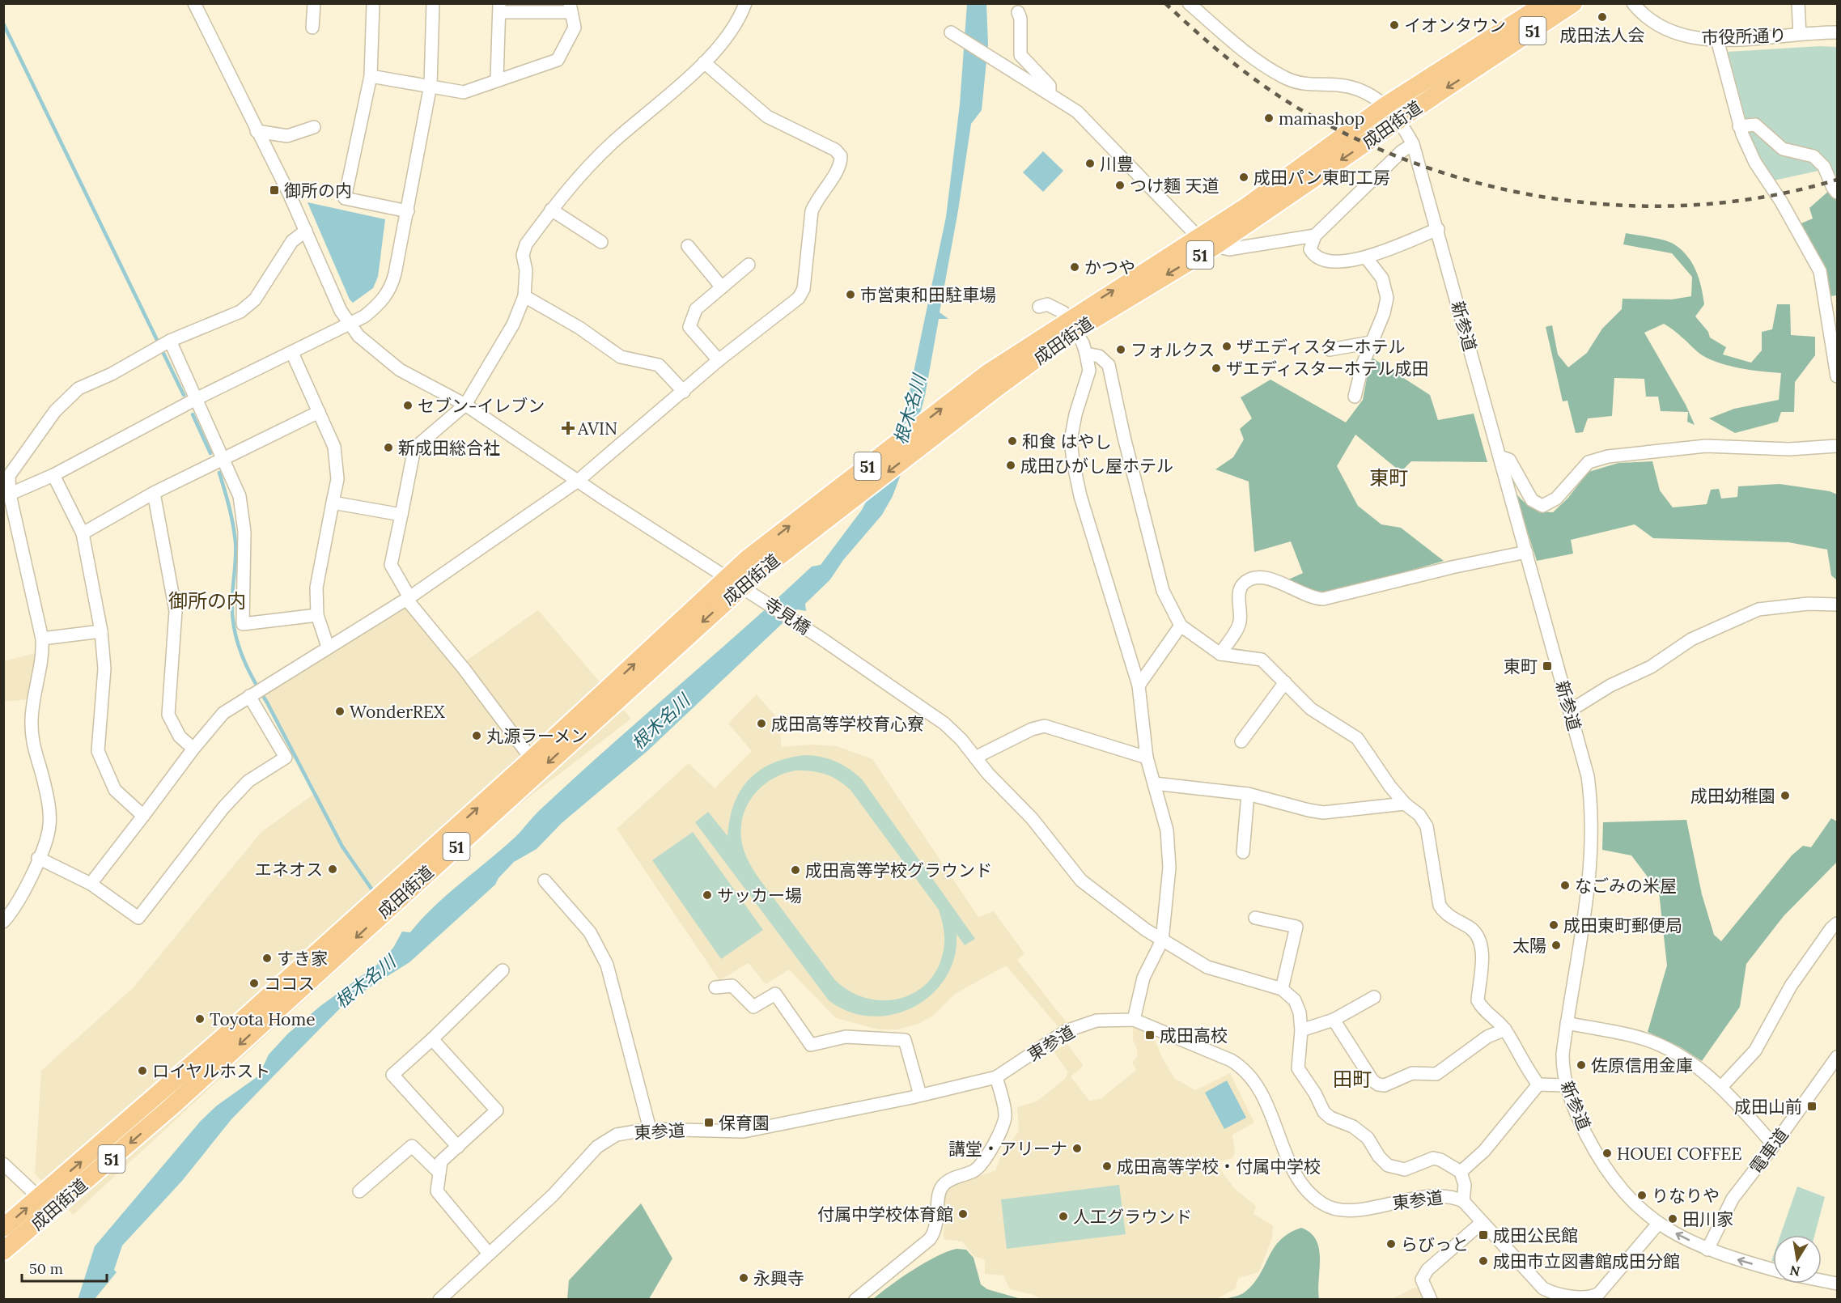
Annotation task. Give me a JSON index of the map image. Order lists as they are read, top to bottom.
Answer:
{
  "streets": {
    "highway": ["51", "成田街道"],
    "street": [
      "市役所通り",
      "新参道",
      "寺見橋",
      "東参道",
      "電車道"
    ]
  },
  "crossings": [
    ["成田街道", "新参道"],
    ["成田街道", "寺見橋"],
    ["新参道", "東参道"],
    ["新参道", "電車道"]
  ],
  "districts": ["東町", "御所の内", "田町"],
  "water": ["根木名川"],
  "places": {
    "other": [
      "成田法人会",
      "イオンタウン",
      "mamashop",
      "川豊",
      "成田パン東町工房",
      "つけ麵 天道",
      "かつや",
      "市営東和田駐車場",
      "ザエディスターホテル",
      "フォルクス",
      "ザエディスターホテル成田",
      "セブン-イレブン",
      "和食 はやし",
      "新成田総合社",
      "成田ひがし屋ホテル",
      "WonderREX",
      "成田高等学校育心寮",
      "丸源ラーメン",
      "成田幼稚園",
      "エネオス",
      "成田高等学校グラウンド",
      "なごみの米屋",
      "サッカー場",
      "成田東町郵便局",
      "太陽",
      "すき家",
      "ココス",
      "Toyota Home",
      "佐原信用金庫",
      "ロイヤルホスト",
      "講堂・アリーナ",
      "HOUEI COFFEE",
      "成田高等学校・付属中学校",
      "りなりや",
      "付属中学校体育館",
      "人工グラウンド",
      "田川家",
      "らびっと",
      "成田市立図書館成田分館",
      "永興寺"
    ],
    "transit": [
      "御所の内",
      "東町",
      "成田高校",
      "成田山前",
      "保育園",
      "成田公民館"
    ],
    "health": ["AVIN"]
  },
  "scale_bar": "50 m",
  "north": "bottom"
}
